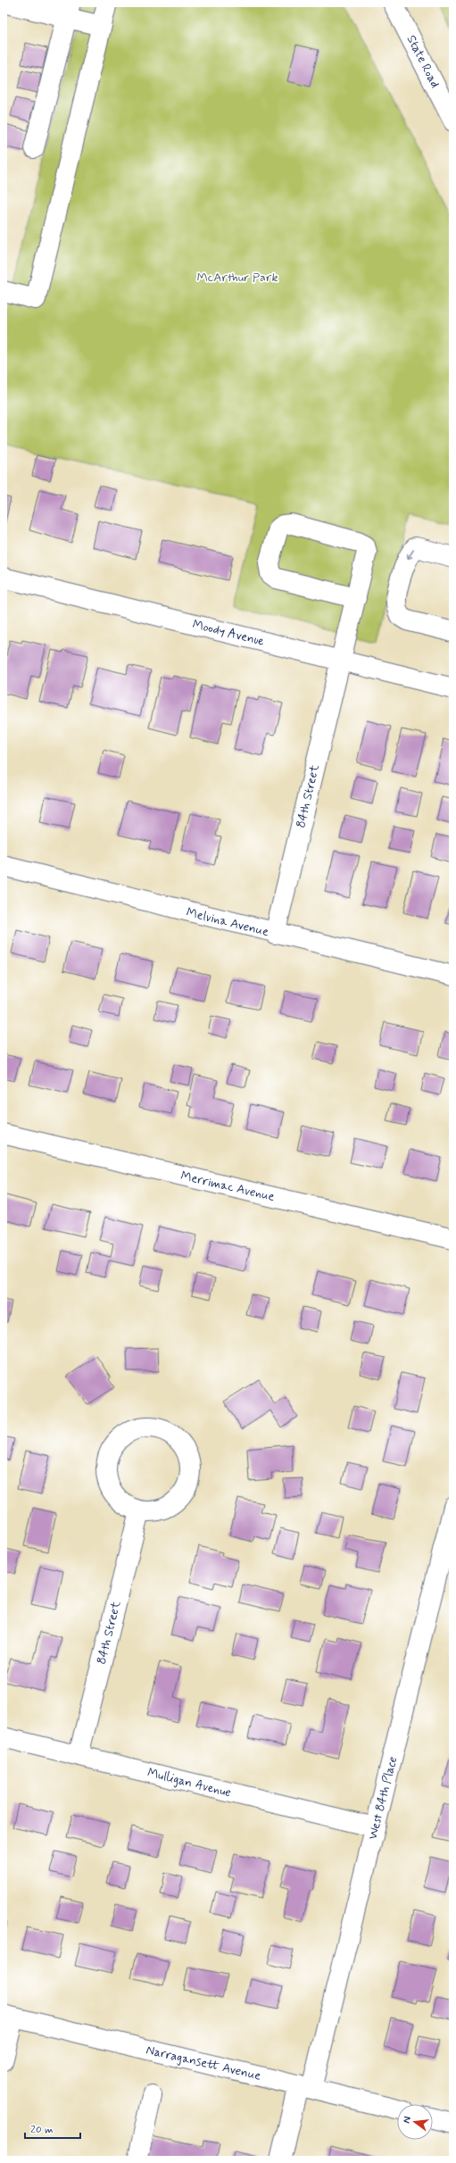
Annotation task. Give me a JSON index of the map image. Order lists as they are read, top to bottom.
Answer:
{
  "streets": {
    "street": [
      "State Road",
      "Moody Avenue",
      "84th Street",
      "Melvina Avenue",
      "Merrimac Avenue",
      "Mulligan Avenue",
      "West 84th Place",
      "Narragansett Avenue"
    ]
  },
  "crossings": [
    ["Moody Avenue", "84th Street"],
    ["84th Street", "Melvina Avenue"],
    ["84th Street", "Mulligan Avenue"],
    ["Mulligan Avenue", "West 84th Place"],
    ["West 84th Place", "Narragansett Avenue"]
  ],
  "parks": ["McArthur Park"],
  "scale_bar": "20 m",
  "north": "left"
}
